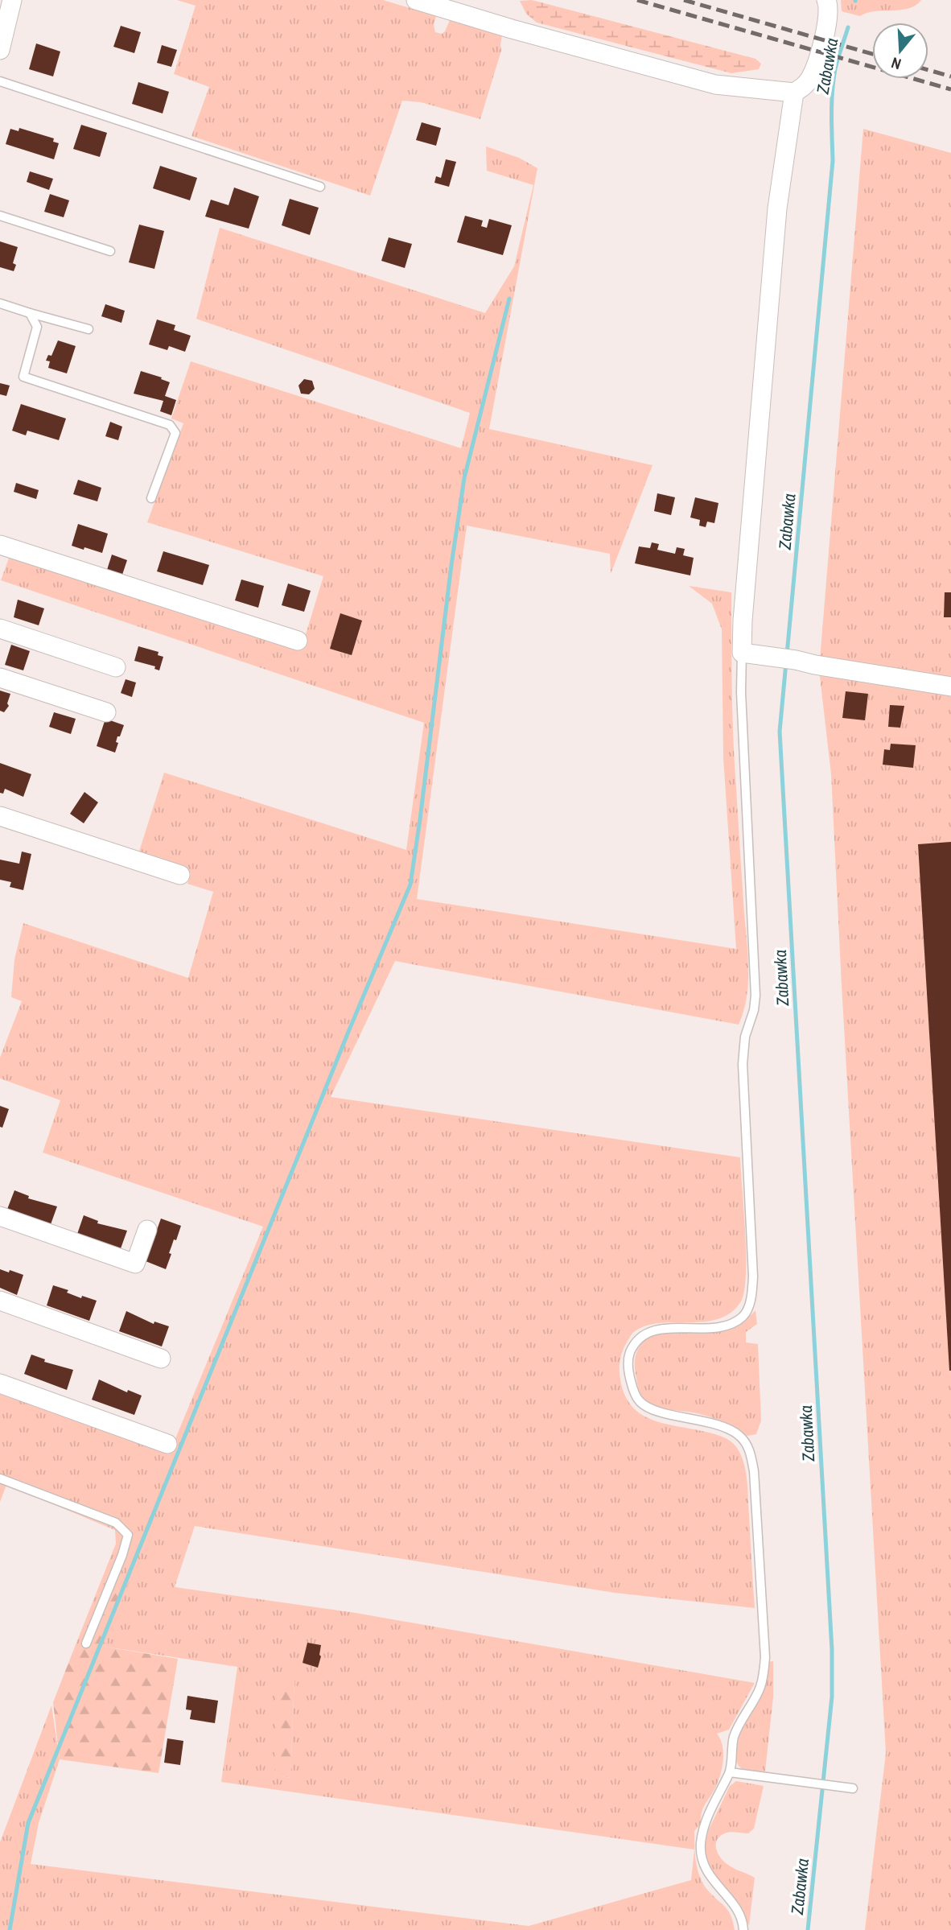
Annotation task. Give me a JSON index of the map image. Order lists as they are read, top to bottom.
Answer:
{
  "water": ["Zabawka"],
  "north": "bottom"
}
